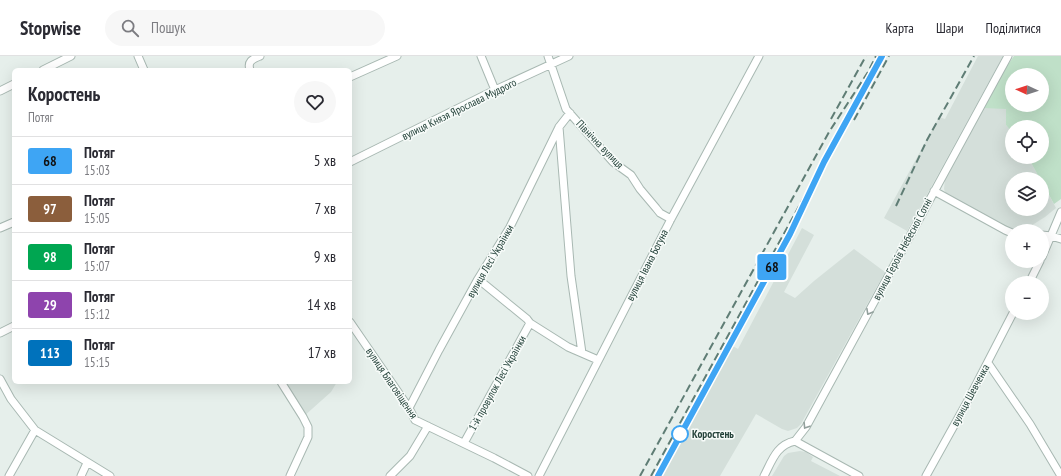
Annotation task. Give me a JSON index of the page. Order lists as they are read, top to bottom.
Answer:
{
  "streets": {
    "street": [
      "вулиця Князя Ярослава Мудрого",
      "Північна вулиця",
      "вулиця Героїв Небесної Сотні",
      "вулиця Лесі Українки",
      "вулиця Івана Богуна",
      "вулиця Благовіщення",
      "1-й провулок Лесі Українки",
      "вулиця Шевченка"
    ]
  },
  "crossings": [
    ["вулиця Князя Ярослава Мудрого", "Північна вулиця"],
    ["Північна вулиця", "вулиця Лесі Українки"],
    ["Північна вулиця", "вулиця Івана Богуна"],
    ["вулиця Лесі Українки", "вулиця Благовіщення"],
    ["вулиця Лесі Українки", "1-й провулок Лесі Українки"],
    ["вулиця Івана Богуна", "1-й провулок Лесі Українки"],
    ["вулиця Благовіщення", "1-й провулок Лесі Українки"]
  ],
  "one_way": ["вулиця Героїв Небесної Сотні"],
  "places": ["Коростень"],
  "north": "left",
  "page": {
    "header": "Stopwise",
    "search": "Пошук",
    "nav": ["Карта", "Шари", "Поділитися"],
    "on_map": "68",
    "map_buttons": ["+", "−"],
    "heading": ["Коростень", "Потяг"],
    "list": [
      {
        "mark": "68",
        "name": "Потяг",
        "note": "15:03",
        "value": "5 хв"
      },
      {
        "mark": "97",
        "name": "Потяг",
        "note": "15:05",
        "value": "7 хв"
      },
      {
        "mark": "98",
        "name": "Потяг",
        "note": "15:07",
        "value": "9 хв"
      },
      {
        "mark": "29",
        "name": "Потяг",
        "note": "15:12",
        "value": "14 хв"
      },
      {
        "mark": "113",
        "name": "Потяг",
        "note": "15:15",
        "value": "17 хв"
      }
    ]
  }
}
